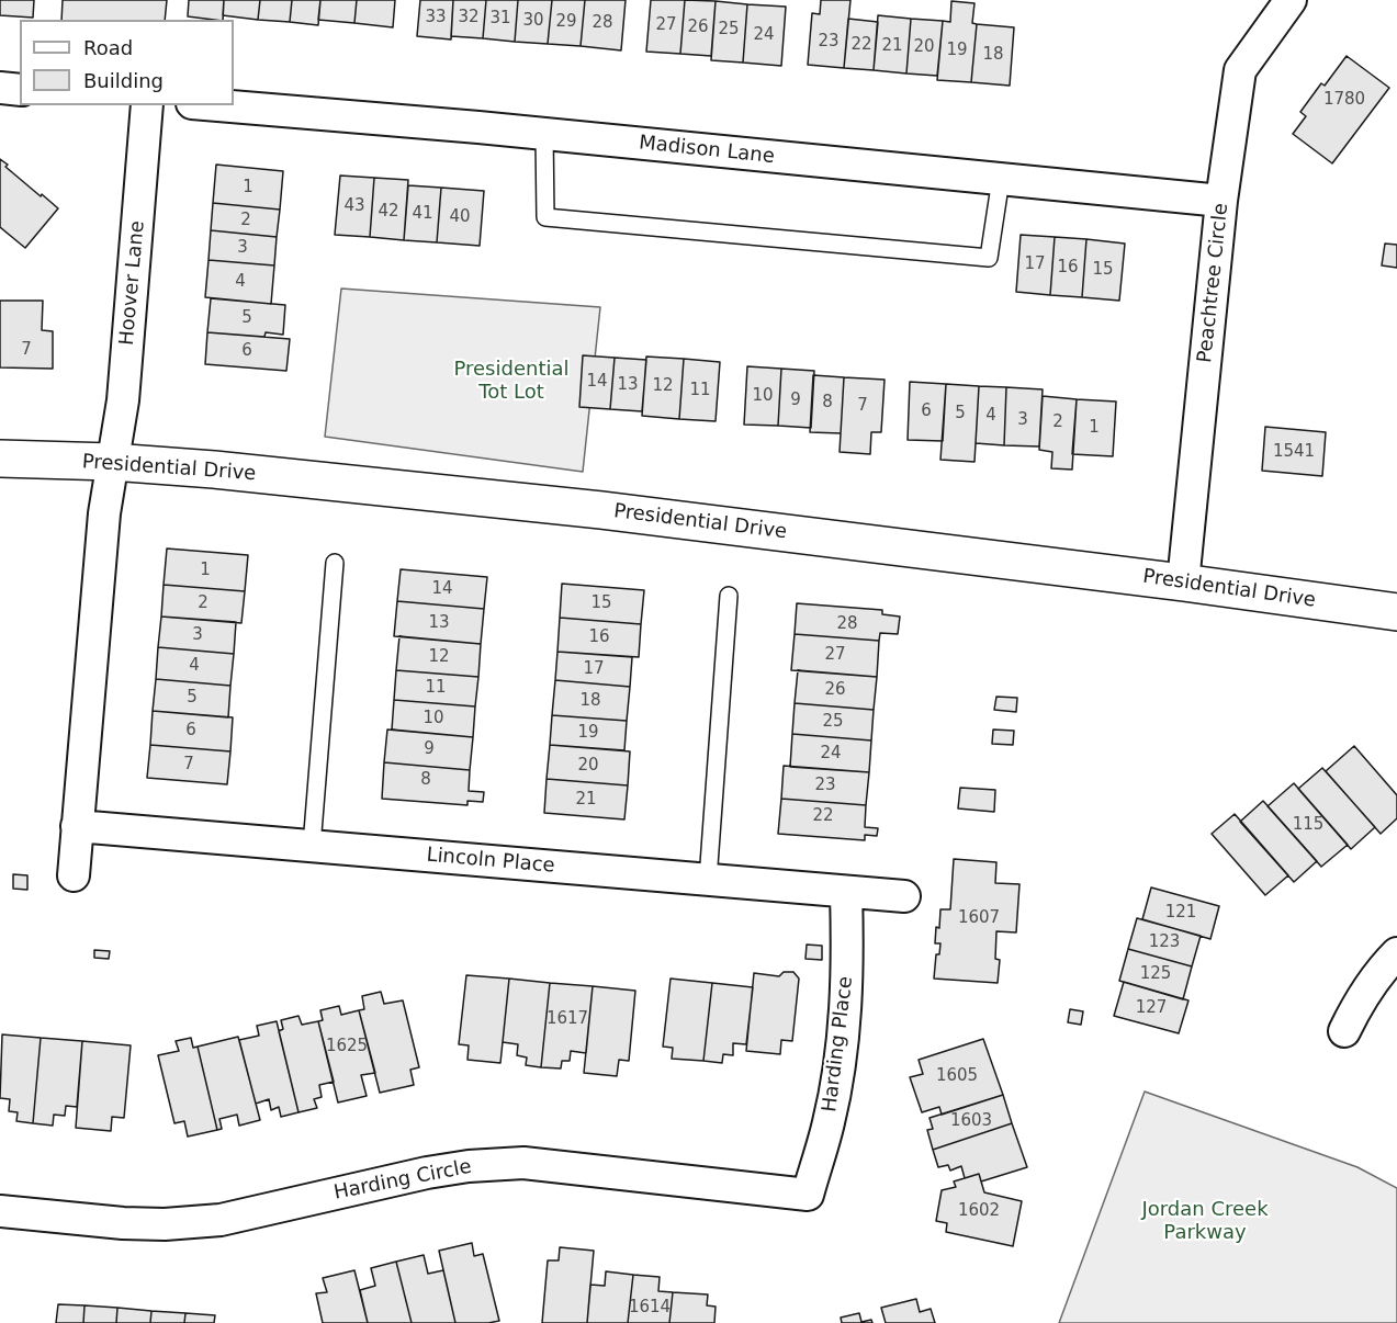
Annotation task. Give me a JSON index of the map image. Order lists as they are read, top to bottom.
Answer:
{
  "streets": {
    "street": [
      "Madison Lane",
      "Hoover Lane",
      "Peachtree Circle",
      "Presidential Drive",
      "Lincoln Place",
      "Harding Place",
      "Harding Circle"
    ]
  },
  "crossings": [
    ["Madison Lane", "Peachtree Circle"],
    ["Hoover Lane", "Presidential Drive"],
    ["Peachtree Circle", "Presidential Drive"],
    ["Lincoln Place", "Harding Place"],
    ["Harding Place", "Harding Circle"]
  ],
  "parks": ["Presidential Tot Lot", "Jordan Creek Parkway"],
  "house_numbers": [
    "33",
    "32",
    "31",
    "30",
    "29",
    "28",
    "27",
    "26",
    "25",
    "24",
    "23",
    "22",
    "21",
    "20",
    "19",
    "18",
    "1780",
    "1",
    "43",
    "42",
    "41",
    "40",
    "2",
    "3",
    "17",
    "16",
    "15",
    "4",
    "5",
    "7",
    "6",
    "14",
    "13",
    "12",
    "11",
    "10",
    "9",
    "8",
    "7",
    "6",
    "5",
    "4",
    "3",
    "2",
    "1",
    "1541",
    "1",
    "14",
    "2",
    "15",
    "13",
    "28",
    "3",
    "16",
    "27",
    "12",
    "4",
    "17",
    "11",
    "26",
    "5",
    "18",
    "10",
    "25",
    "6",
    "19",
    "9",
    "24",
    "7",
    "20",
    "8",
    "23",
    "21",
    "22",
    "115",
    "121",
    "1607",
    "123",
    "125",
    "127",
    "1617",
    "1625",
    "1605",
    "1603",
    "1602",
    "1614"
  ],
  "legend": ["Road", "Building"]
}
